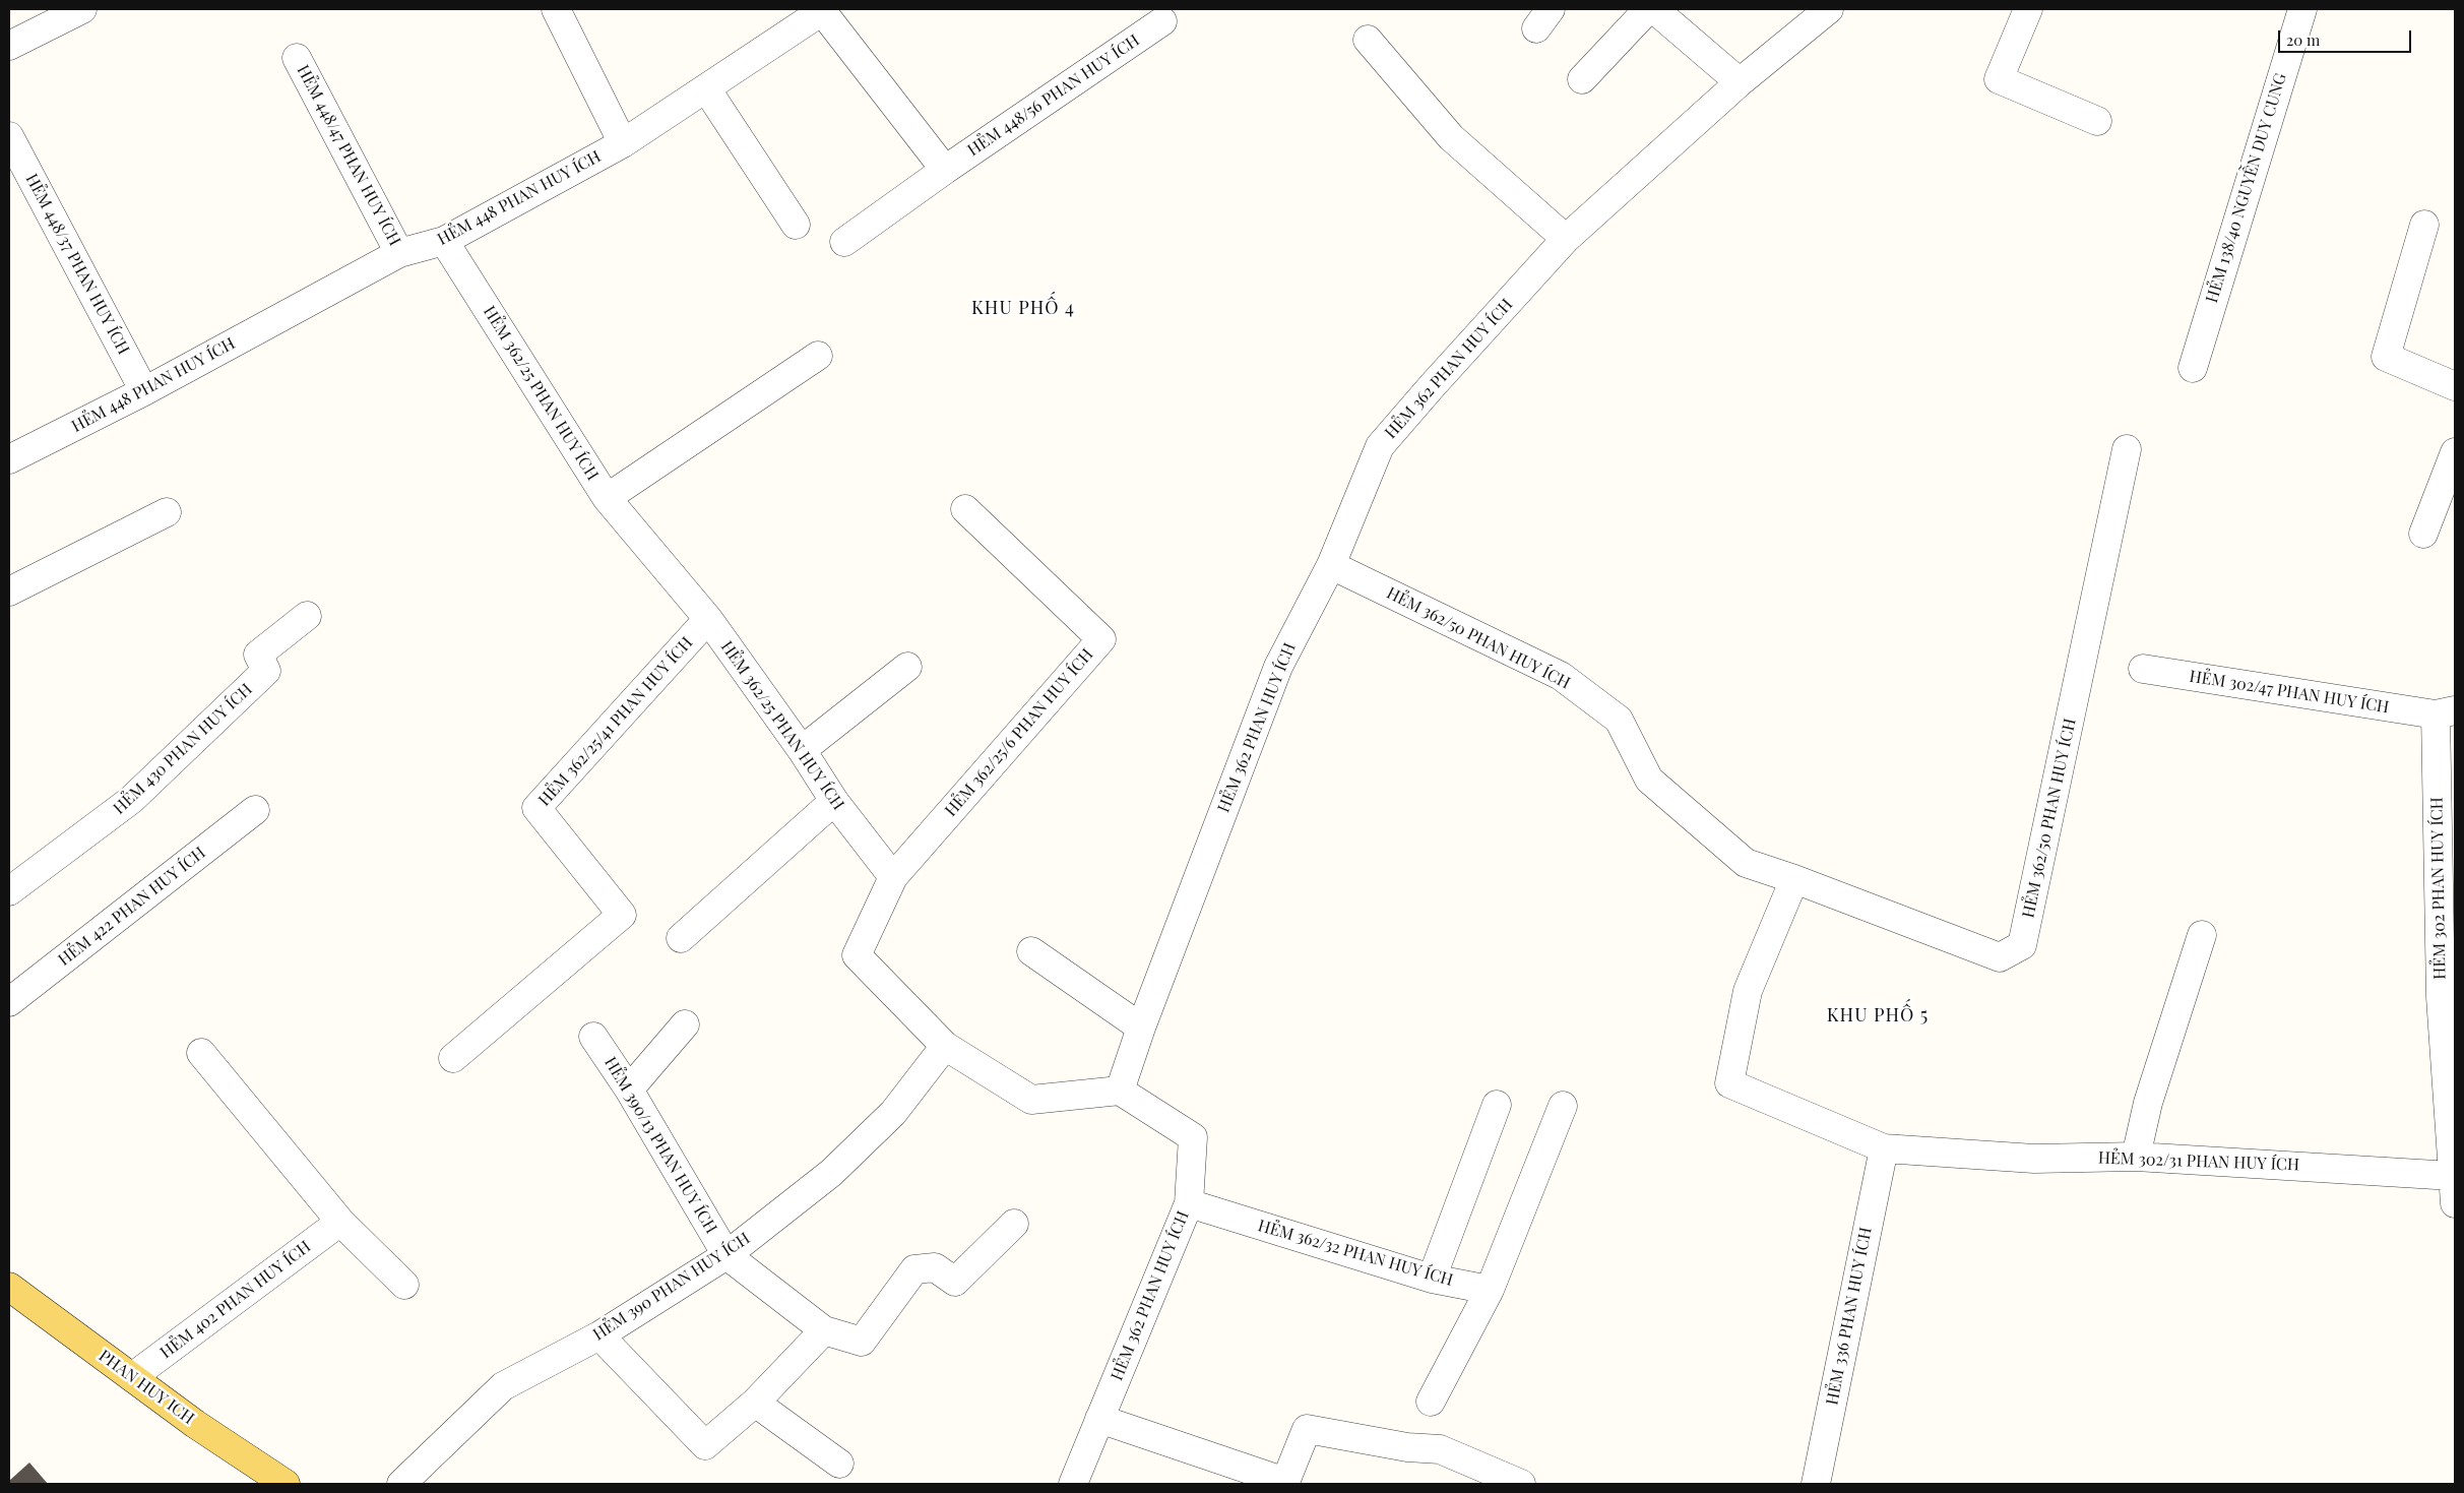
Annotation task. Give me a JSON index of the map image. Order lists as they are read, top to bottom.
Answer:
{
  "streets": {
    "main road": ["PHAN HUY ICH"],
    "street": [
      "HẺM 448/56 PHAN HUY ÍCH",
      "HẺM 448/47 PHAN HUY ÍCH",
      "HẺM 138/40 NGUYỄN DUY CUNG",
      "HẺM 448 PHAN HUY ÍCH",
      "HẺM 448/37 PHAN HUY ÍCH",
      "HẺM 362 PHAN HUY ÍCH",
      "HẺM 362/25 PHAN HUY ÍCH",
      "HẺM 362/50 PHAN HUY ÍCH",
      "HẺM 302/47 PHAN HUY ÍCH",
      "HẺM 362/25/41 PHAN HUY ÍCH",
      "HẺM 362/25/6 PHAN HUY ÍCH",
      "HẺM 430 PHAN HUY ÍCH",
      "HẺM 302 PHAN HUY ÍCH",
      "HẺM 422 PHAN HUY ÍCH",
      "HẺM 390/13 PHAN HUY ÍCH",
      "HẺM 302/31 PHAN HUY ÍCH",
      "HẺM 362/32 PHAN HUY ÍCH",
      "HẺM 390 PHAN HUY ÍCH",
      "HẺM 402 PHAN HUY ÍCH",
      "HẺM 336 PHAN HUY ÍCH"
    ]
  },
  "crossings": [
    ["HẺM 448/47 PHAN HUY ÍCH", "HẺM 448 PHAN HUY ÍCH"],
    ["HẺM 448 PHAN HUY ÍCH", "HẺM 448/37 PHAN HUY ÍCH"],
    ["HẺM 448 PHAN HUY ÍCH", "HẺM 362/25 PHAN HUY ÍCH"],
    ["HẺM 362 PHAN HUY ÍCH", "HẺM 362/50 PHAN HUY ÍCH"],
    ["HẺM 362 PHAN HUY ÍCH", "HẺM 362/32 PHAN HUY ÍCH"],
    ["HẺM 362/25 PHAN HUY ÍCH", "HẺM 362/25/41 PHAN HUY ÍCH"],
    ["HẺM 362/25 PHAN HUY ÍCH", "HẺM 362/25/6 PHAN HUY ÍCH"],
    ["HẺM 302/47 PHAN HUY ÍCH", "HẺM 302 PHAN HUY ÍCH"],
    ["HẺM 302 PHAN HUY ÍCH", "HẺM 302/31 PHAN HUY ÍCH"],
    ["HẺM 390/13 PHAN HUY ÍCH", "HẺM 390 PHAN HUY ÍCH"],
    ["HẺM 302/31 PHAN HUY ÍCH", "HẺM 336 PHAN HUY ÍCH"],
    ["HẺM 402 PHAN HUY ÍCH", "PHAN HUY ICH"]
  ],
  "districts": ["KHU PHỐ 4", "KHU PHỐ 5"],
  "scale_bar": "20 m"
}
